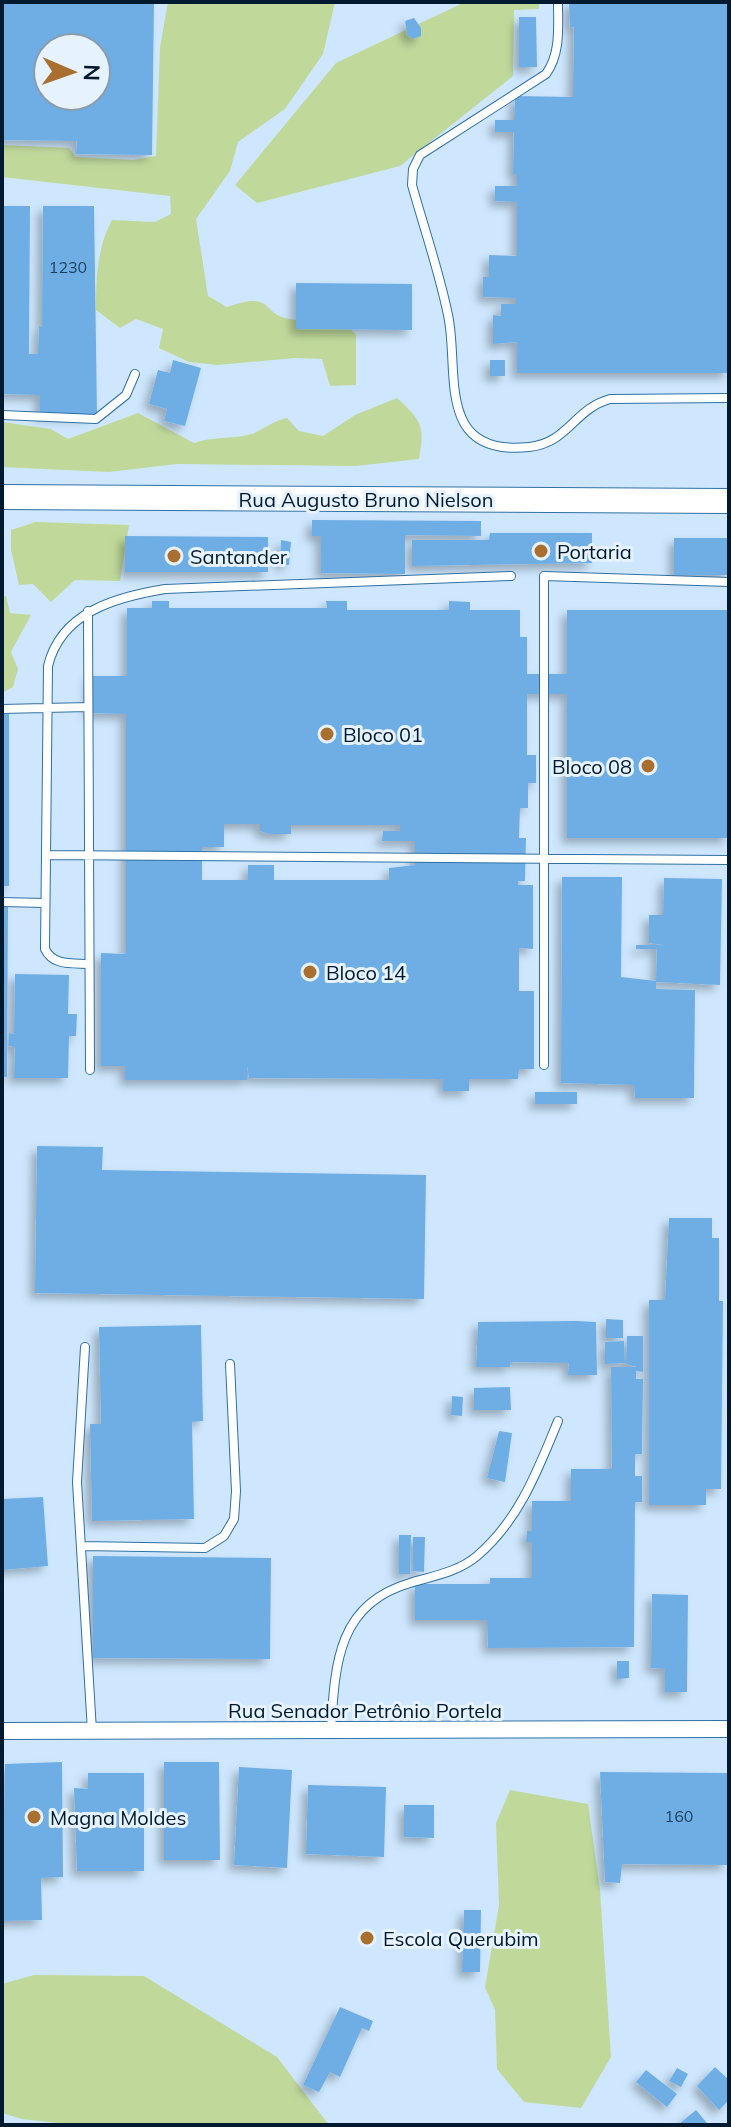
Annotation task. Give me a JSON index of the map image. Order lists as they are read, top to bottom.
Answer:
{
  "streets": {
    "main road": ["Rua Augusto Bruno Nielson"],
    "street": ["Rua Senador Petrônio Portela"]
  },
  "places": [
    "Portaria",
    "Santander",
    "Bloco 01",
    "Bloco 08",
    "Bloco 14",
    "Magna Moldes",
    "Escola Querubim"
  ],
  "house_numbers": ["1230", "160"],
  "north": "right"
}
